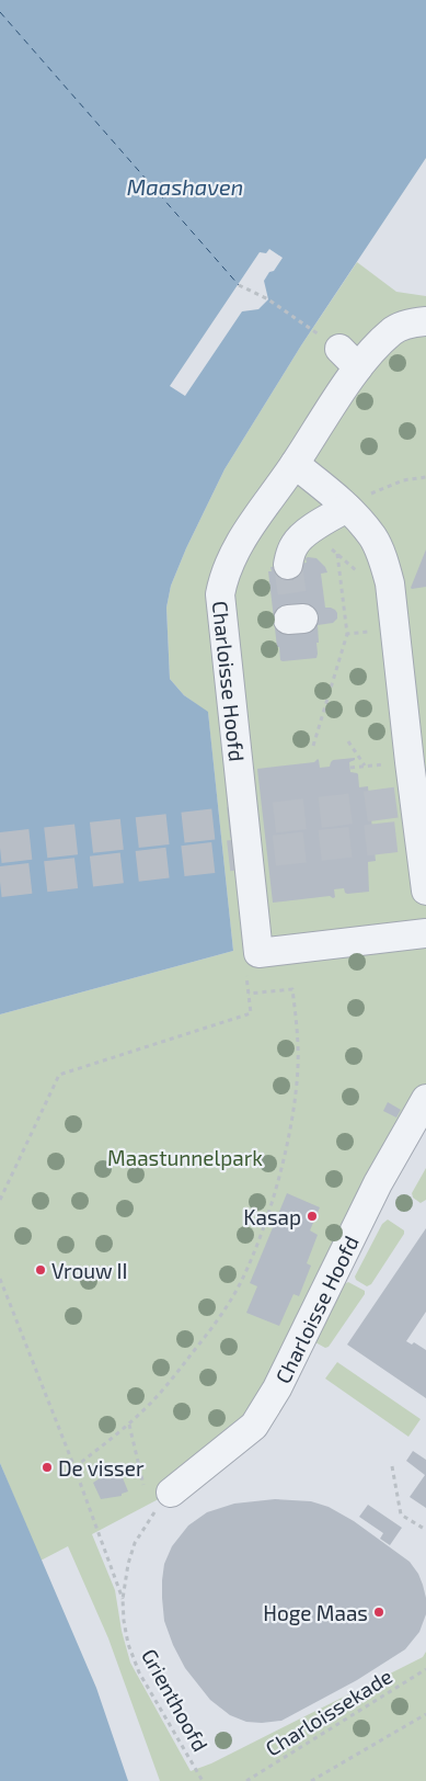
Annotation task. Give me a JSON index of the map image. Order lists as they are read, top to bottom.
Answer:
{
  "streets": {
    "street": ["Charloisse Hoofd"],
    "path": ["Grienthoofd", "Charloissekade"]
  },
  "water": ["Maashaven"],
  "parks": ["Maastunnelpark"],
  "places": [
    "Kasap",
    "Vrouw II",
    "De visser",
    "Hoge Maas"
  ]
}
